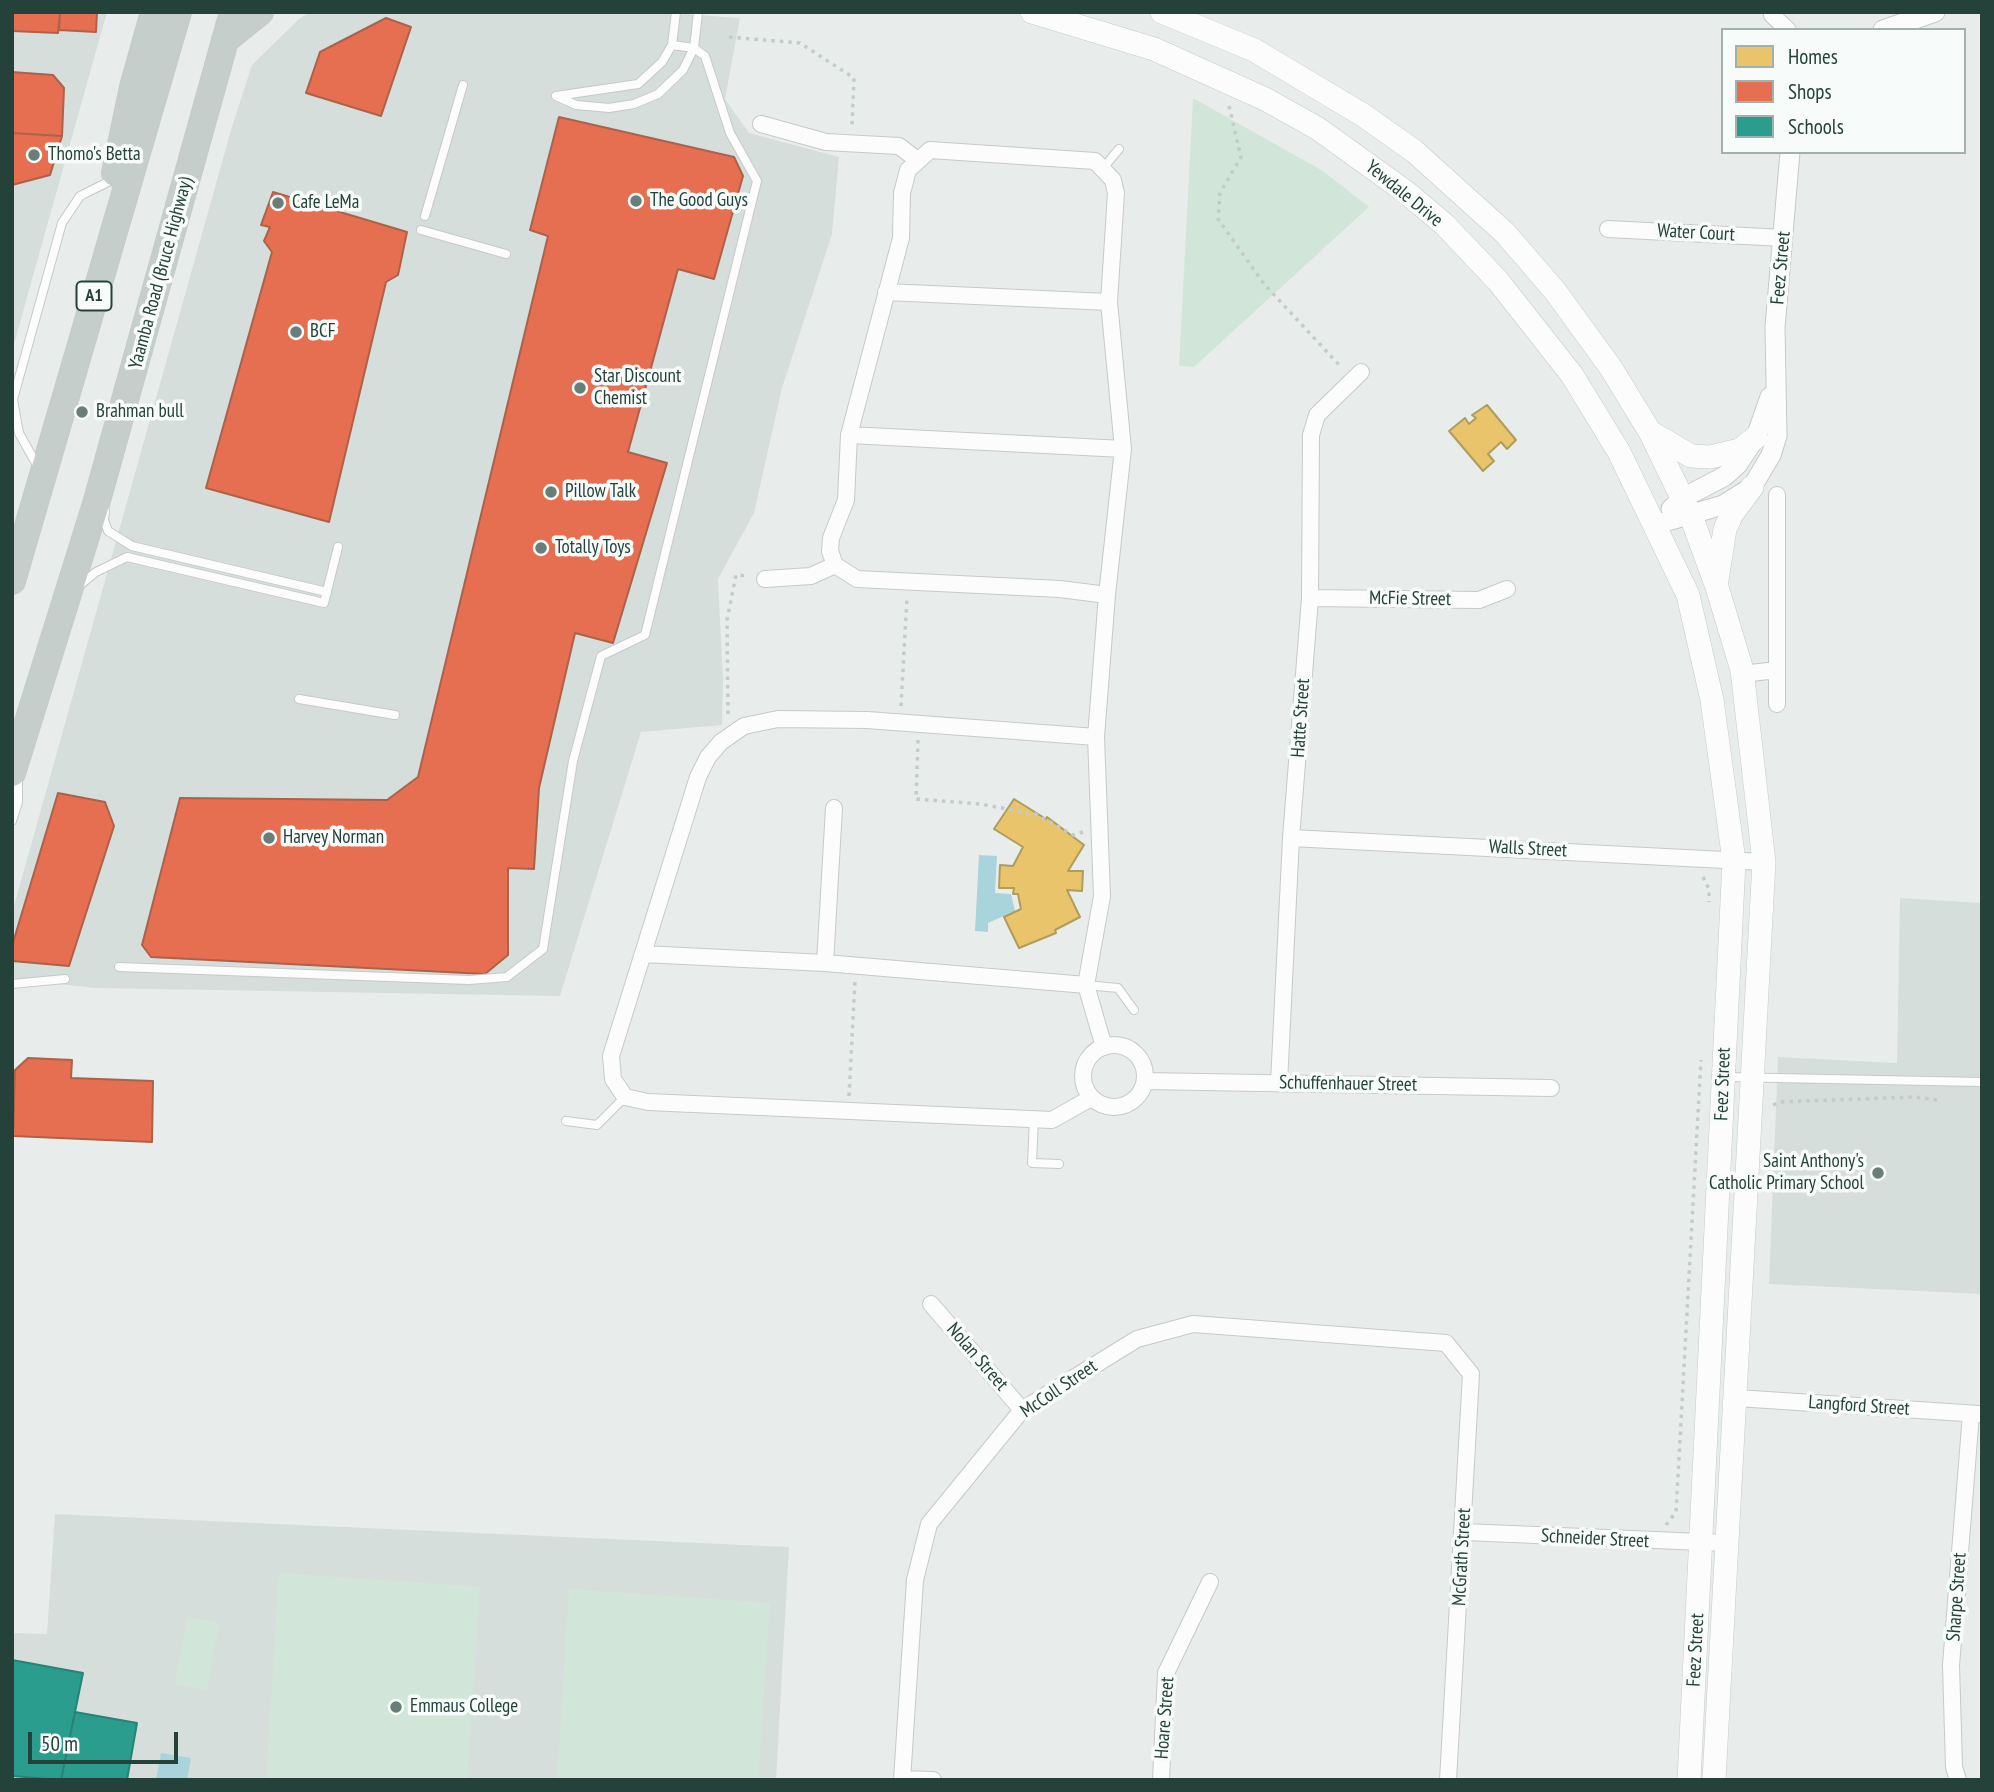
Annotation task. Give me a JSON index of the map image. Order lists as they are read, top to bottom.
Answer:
{
  "streets": {
    "highway": ["Yaamba Road (Bruce Highway)", "A1"],
    "main road": ["Yewdale Drive", "Feez Street"],
    "street": [
      "Water Court",
      "McFie Street",
      "Hatte Street",
      "Walls Street",
      "Schuffenhauer Street",
      "Nolan Street",
      "McColl Street",
      "Langford Street",
      "Schneider Street",
      "McGrath Street",
      "Sharpe Street",
      "Hoare Street"
    ]
  },
  "crossings": [
    ["Yewdale Drive", "Feez Street"],
    ["Water Court", "Feez Street"],
    ["Feez Street", "Walls Street"],
    ["Feez Street", "Langford Street"],
    ["Feez Street", "Schneider Street"],
    ["McFie Street", "Hatte Street"],
    ["Hatte Street", "Walls Street"],
    ["Hatte Street", "Schuffenhauer Street"],
    ["Nolan Street", "McColl Street"],
    ["McColl Street", "McGrath Street"],
    ["Langford Street", "Sharpe Street"],
    ["Schneider Street", "McGrath Street"]
  ],
  "places": [
    "Thomo's Betta",
    "The Good Guys",
    "Cafe LeMa",
    "BCF",
    "Star Discount Chemist",
    "Brahman bull",
    "Pillow Talk",
    "Totally Toys",
    "Harvey Norman",
    "Saint Anthony's Catholic Primary School",
    "Emmaus College"
  ],
  "legend": ["Homes", "Shops", "Schools"],
  "scale_bar": "50 m"
}
